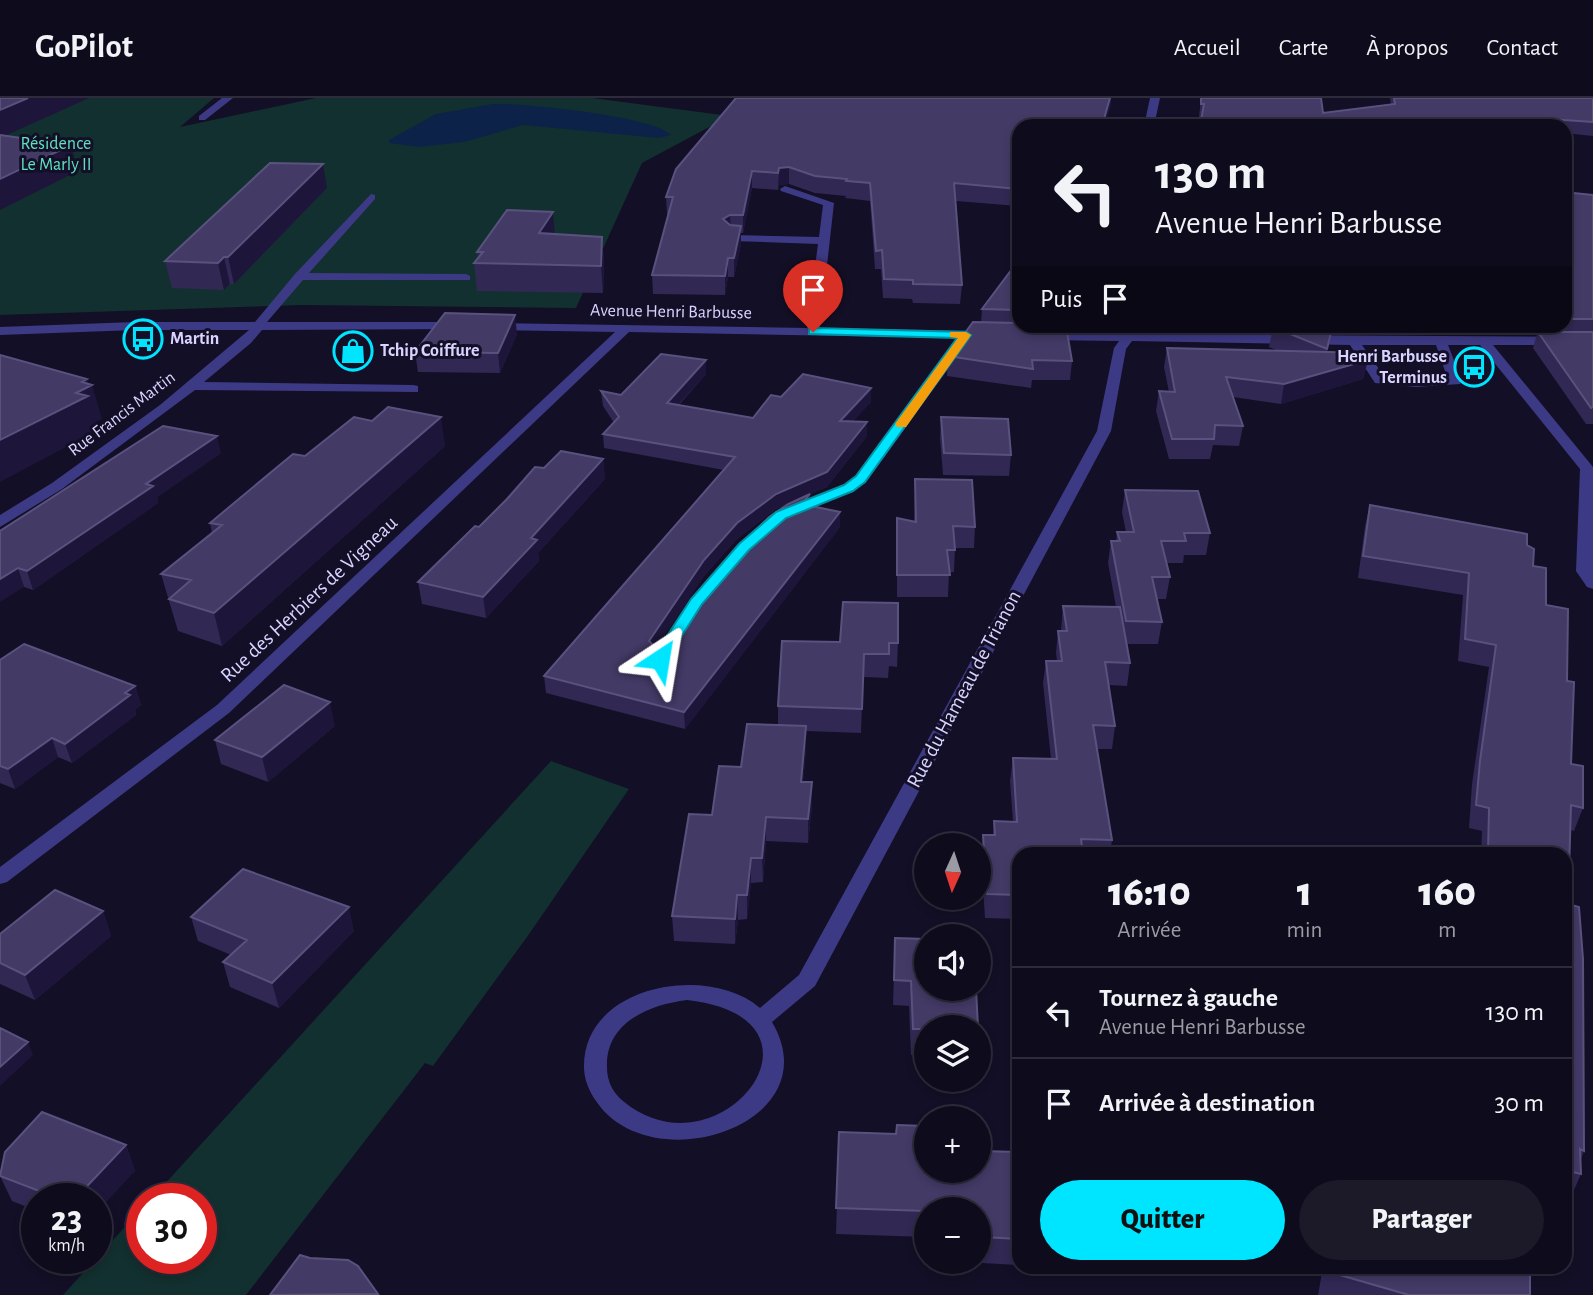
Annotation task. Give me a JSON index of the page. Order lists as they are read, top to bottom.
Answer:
{
  "streets": {
    "street": [
      "Avenue Henri Barbusse",
      "Rue Francis Martin",
      "Rue des Herbiers de Vigneau",
      "Rue du Hameau de Trianon"
    ]
  },
  "crossings": [
    ["Avenue Henri Barbusse", "Rue des Herbiers de Vigneau"]
  ],
  "parks": ["Résidence Le Marly II"],
  "places": {
    "bus stop": ["Martin", "Henri Barbusse Terminus"],
    "shop": ["Tchip Coiffure"]
  },
  "north": "bottom",
  "page": {
    "header": "GoPilot",
    "nav": [
      "Accueil",
      "Carte",
      "À propos",
      "Contact"
    ],
    "turn": ["130 m", "Avenue Henri Barbusse"],
    "then": "Puis",
    "map_buttons": ["+", "−"],
    "eta": [
      "16:10",
      "Arrivée",
      "1",
      "min",
      "160",
      "m"
    ],
    "list": [
      {
        "name": "Tournez à gauche",
        "note": "Avenue Henri Barbusse",
        "value": "130 m"
      },
      {
        "name": "Arrivée à destination",
        "value": "30 m"
      }
    ],
    "buttons": ["Quitter", "Partager"],
    "speed": "23 km/h",
    "limit": "30"
  }
}
